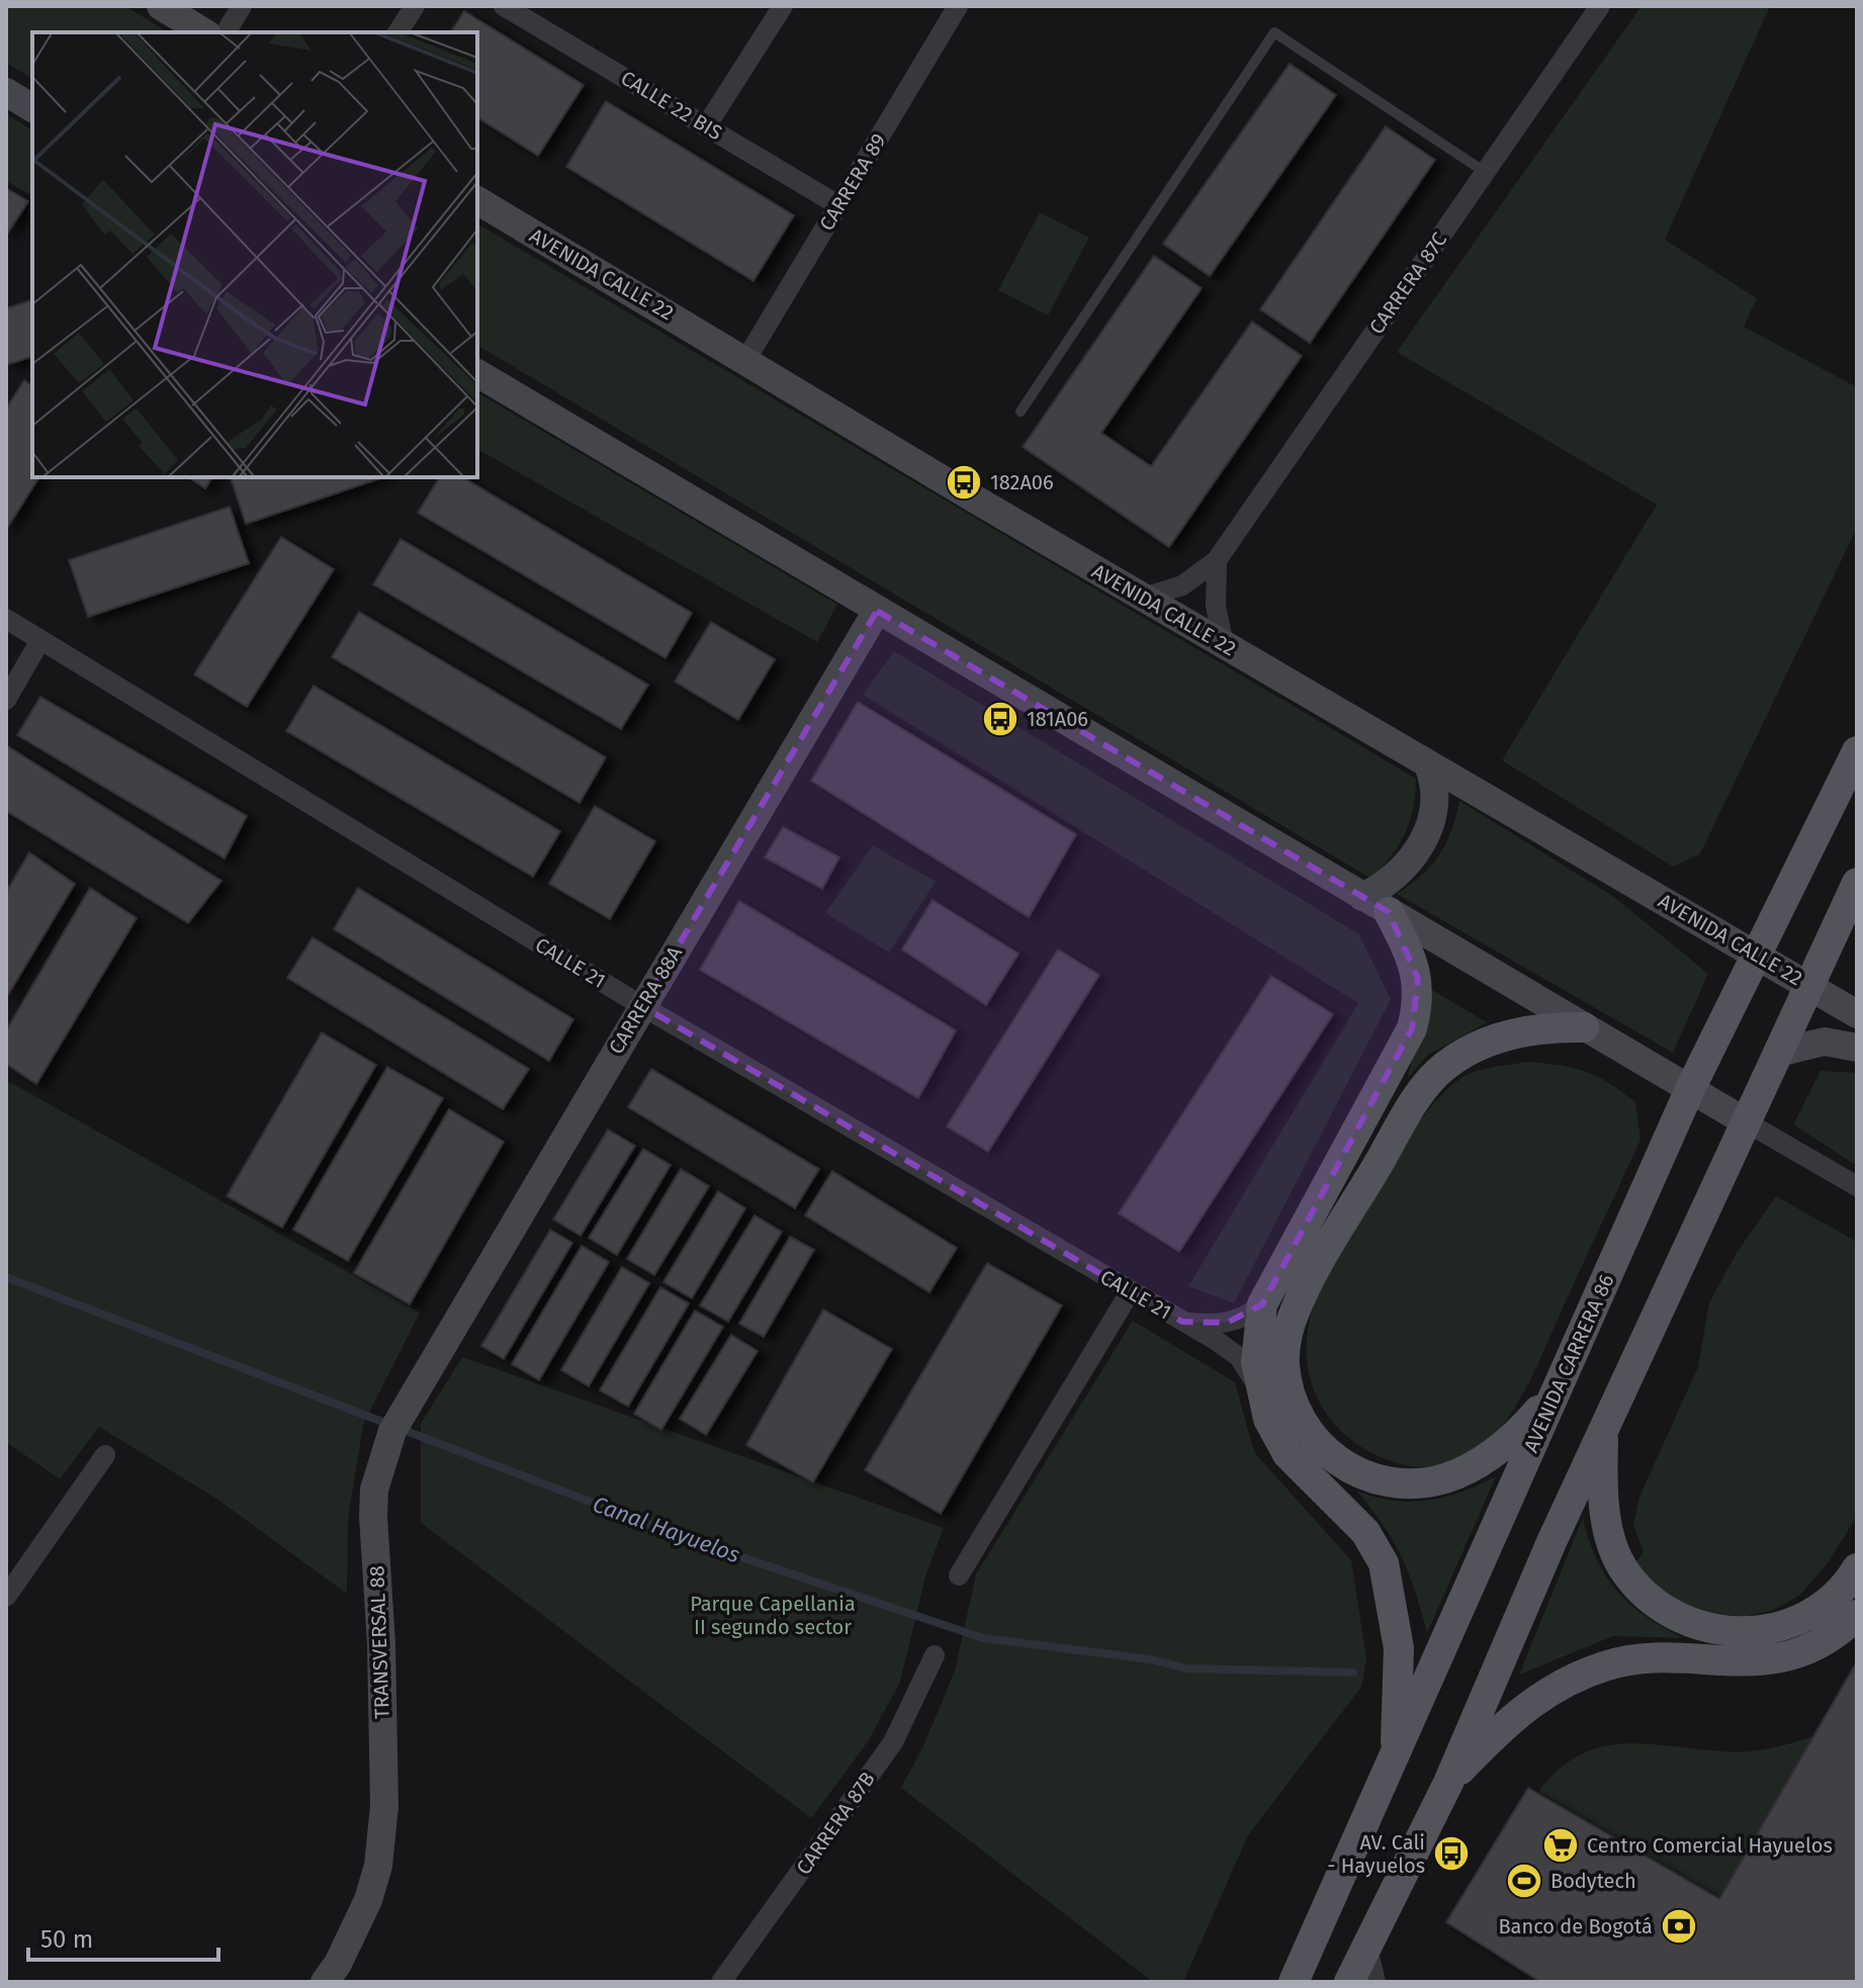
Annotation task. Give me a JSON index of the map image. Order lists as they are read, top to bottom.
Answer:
{
  "streets": {
    "main road": [
      "AVENIDA CALLE 22",
      "CARRERA 88A",
      "AVENIDA CARRERA 86",
      "TRANSVERSAL 88"
    ],
    "street": [
      "CALLE 22 BIS",
      "CARRERA 89",
      "CARRERA 87C",
      "CALLE 21",
      "CARRERA 87B"
    ]
  },
  "crossings": [
    ["CALLE 22 BIS", "CARRERA 89"],
    ["CARRERA 89", "AVENIDA CALLE 22"],
    ["AVENIDA CALLE 22", "CARRERA 87C"],
    ["AVENIDA CALLE 22", "AVENIDA CARRERA 86"],
    ["CALLE 21", "CARRERA 88A"],
    ["CARRERA 88A", "TRANSVERSAL 88"]
  ],
  "water": ["Canal Hayuelos"],
  "parks": ["Parque Capellania II segundo sector"],
  "places": {
    "bus stop": ["182A06", "181A06", "AV. Cali - Hayuelos"],
    "supermarket": ["Centro Comercial Hayuelos"],
    "sports": ["Bodytech"],
    "bank": ["Banco de Bogotá"]
  },
  "scale_bar": "50 m"
}
